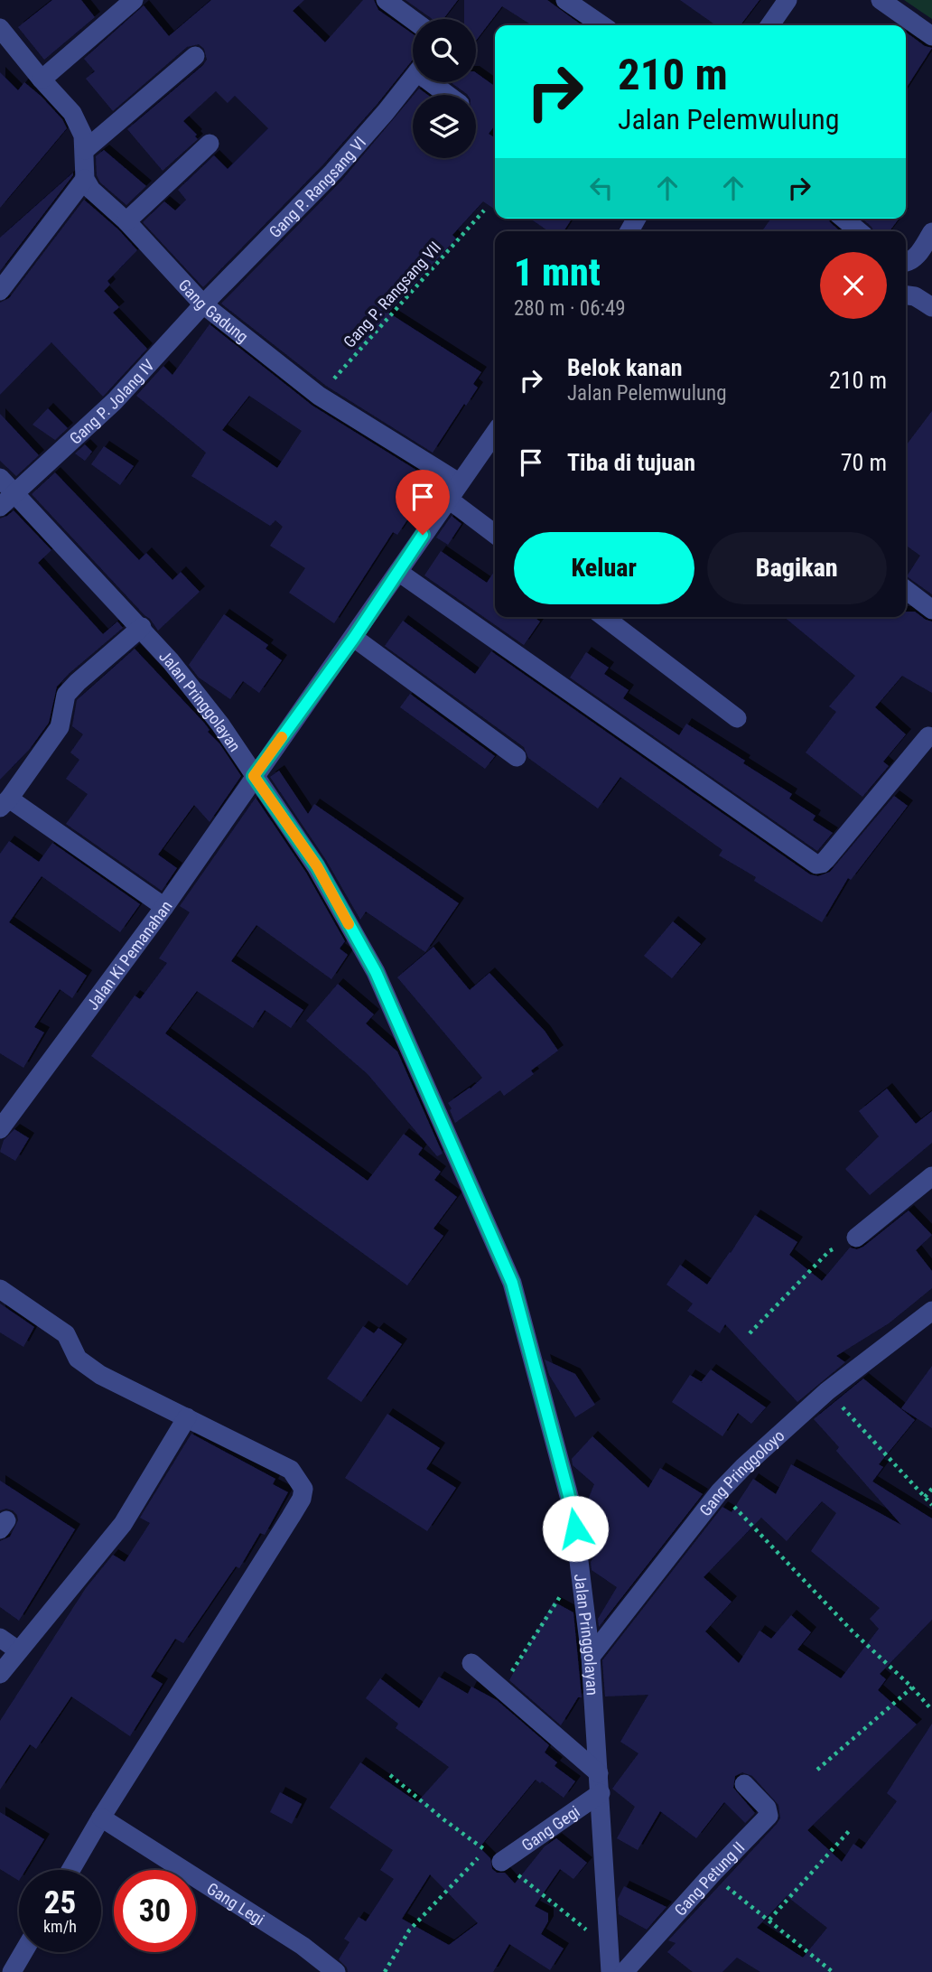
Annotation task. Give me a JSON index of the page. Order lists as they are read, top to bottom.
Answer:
{
  "streets": {
    "street": [
      "Gang P. Rangsang VI",
      "Gang Gadung",
      "Gang P. Jolang IV",
      "Jalan Pringgolayan",
      "Jalan Ki Pemanahan",
      "Gang Pringgoloyo",
      "Gang Gegi",
      "Gang Petung II",
      "Gang Legi"
    ],
    "path": ["Gang P. Rangsang VII"]
  },
  "crossings": [
    ["Gang P. Rangsang VI", "Gang Gadung"],
    ["Gang P. Rangsang VI", "Gang P. Jolang IV"],
    ["Gang P. Rangsang VII", "Gang Gadung"],
    ["Gang Gadung", "Gang P. Jolang IV"],
    ["Gang Gadung", "Jalan Ki Pemanahan"],
    ["Gang P. Jolang IV", "Jalan Pringgolayan"],
    ["Jalan Pringgolayan", "Jalan Ki Pemanahan"],
    ["Jalan Pringgolayan", "Gang Pringgoloyo"],
    ["Jalan Pringgolayan", "Gang Gegi"]
  ],
  "page": {
    "turn": ["210 m", "Jalan Pelemwulung"],
    "heading": ["1 mnt", "280 m · 06:49"],
    "list": [
      {
        "name": "Belok kanan",
        "note": "Jalan Pelemwulung",
        "value": "210 m"
      },
      {
        "name": "Tiba di tujuan",
        "value": "70 m"
      }
    ],
    "buttons": ["Keluar", "Bagikan"],
    "speed": "25 km/h",
    "limit": "30"
  }
}
